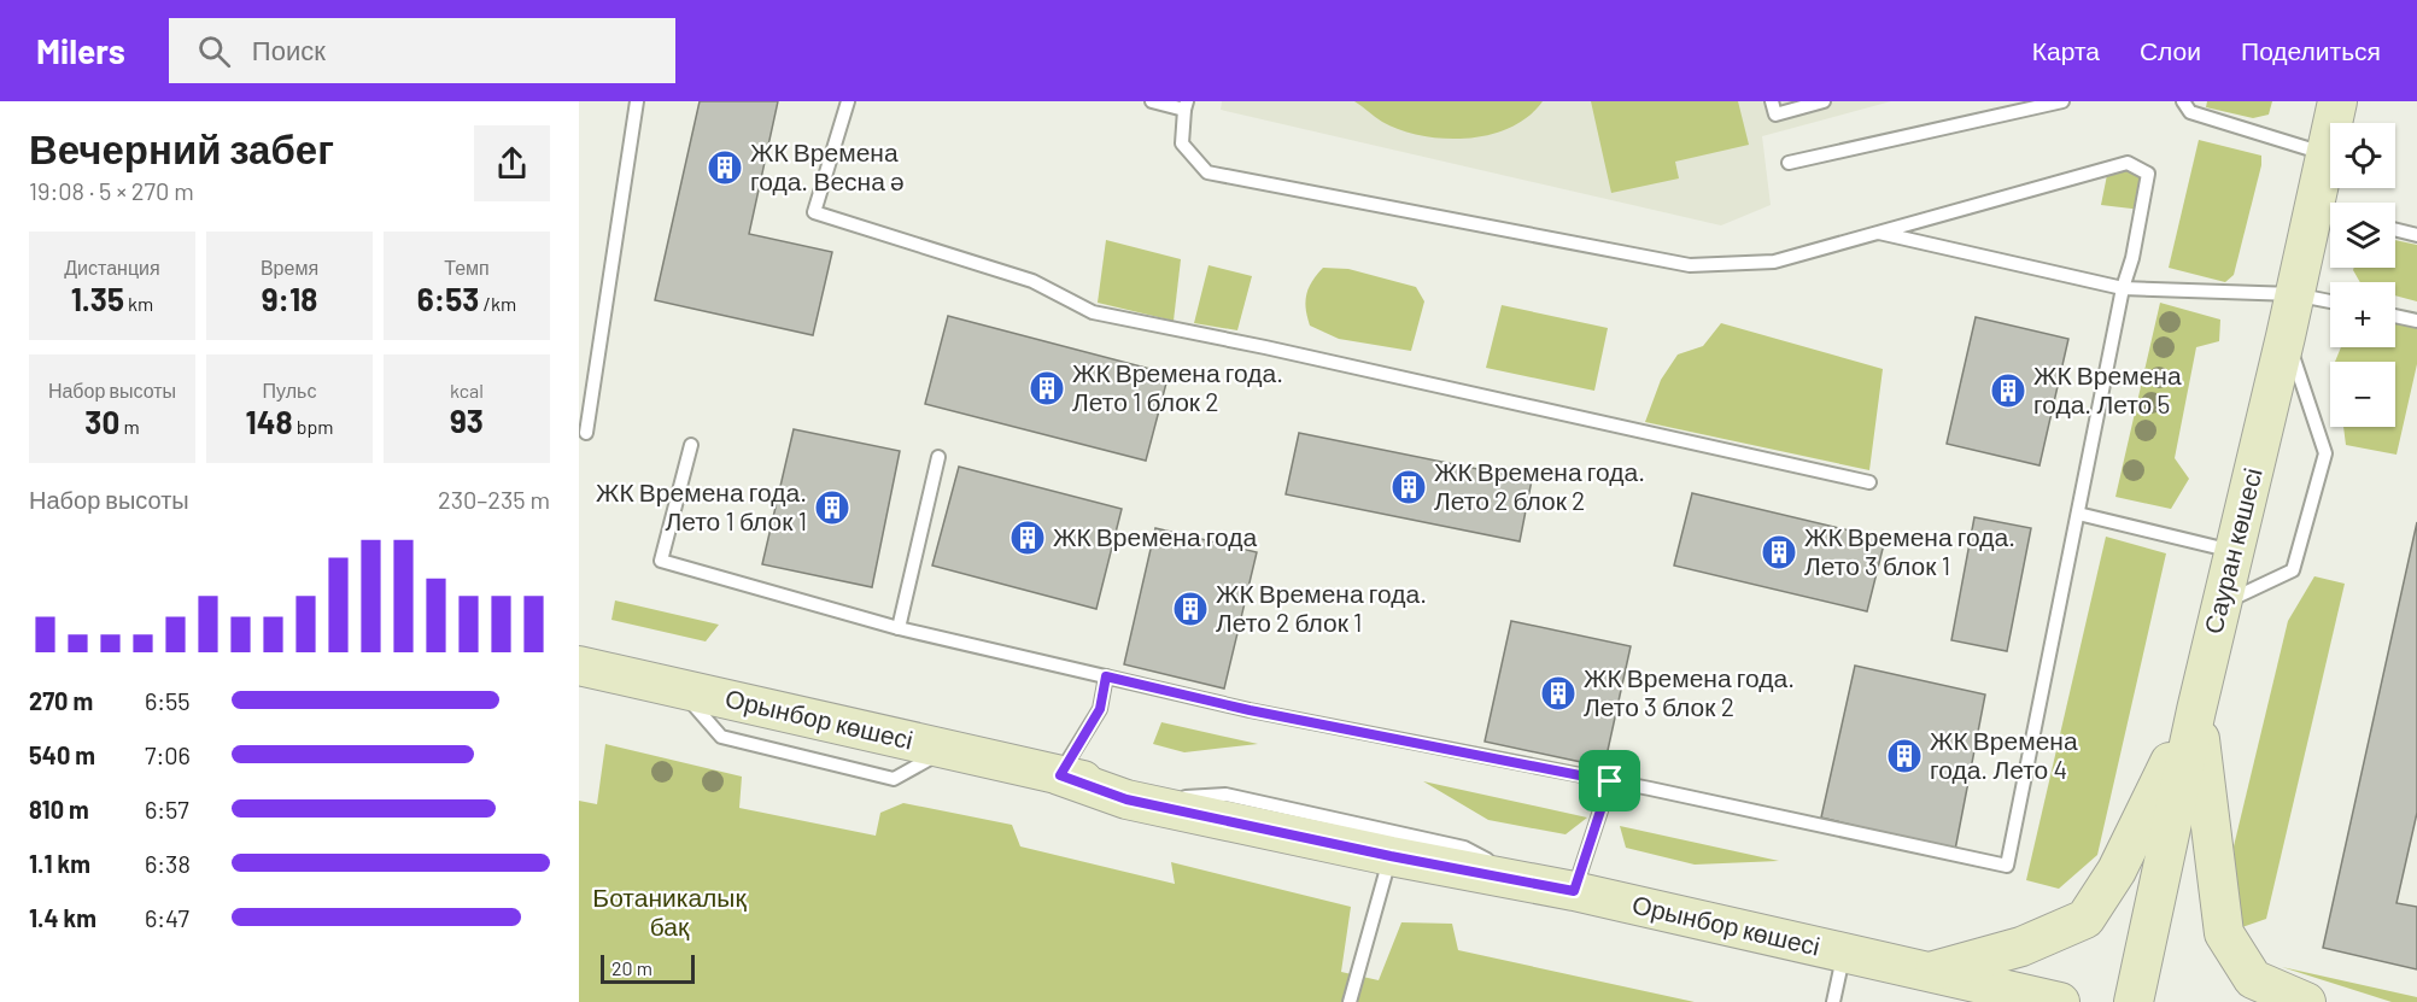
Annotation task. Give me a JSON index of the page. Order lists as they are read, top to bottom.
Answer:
{
  "streets": {
    "street": ["Сауран көшесі", "Орынбор көшесі"]
  },
  "parks": ["Ботаникалық бақ"],
  "places": {
    "building": [
      "ЖК Времена года. Весна ә",
      "ЖК Времена года. Лето 1 блок 2",
      "ЖК Времена года. Лето 5",
      "ЖК Времена года. Лето 2 блок 2",
      "ЖК Времена года. Лето 1 блок 1",
      "ЖК Времена года",
      "ЖК Времена года. Лето 3 блок 1",
      "ЖК Времена года. Лето 2 блок 1",
      "ЖК Времена года. Лето 3 блок 2",
      "ЖК Времена года. Лето 4"
    ]
  },
  "scale_bar": "20 m",
  "page": {
    "header": "Milers",
    "search": "Поиск",
    "nav": ["Карта", "Слои", "Поделиться"],
    "heading": ["Вечерний забег", "19:08 · 5 × 270 m"],
    "map_buttons": ["+", "−"],
    "stats": [
      ["Дистанция", "1.35 km"],
      ["Время", "9:18"],
      ["Темп", "6:53 /km"],
      ["Набор высоты", "30 m"],
      ["Пульс", "148 bpm"],
      ["kcal", "93"]
    ],
    "chart": ["Набор высоты", "230–235 m"],
    "list": [
      {
        "name": "270 m",
        "note": "6:55"
      },
      {
        "name": "540 m",
        "note": "7:06"
      },
      {
        "name": "810 m",
        "note": "6:57"
      },
      {
        "name": "1.1 km",
        "note": "6:38"
      },
      {
        "name": "1.4 km",
        "note": "6:47"
      }
    ],
    "scale": "20 m"
  }
}
